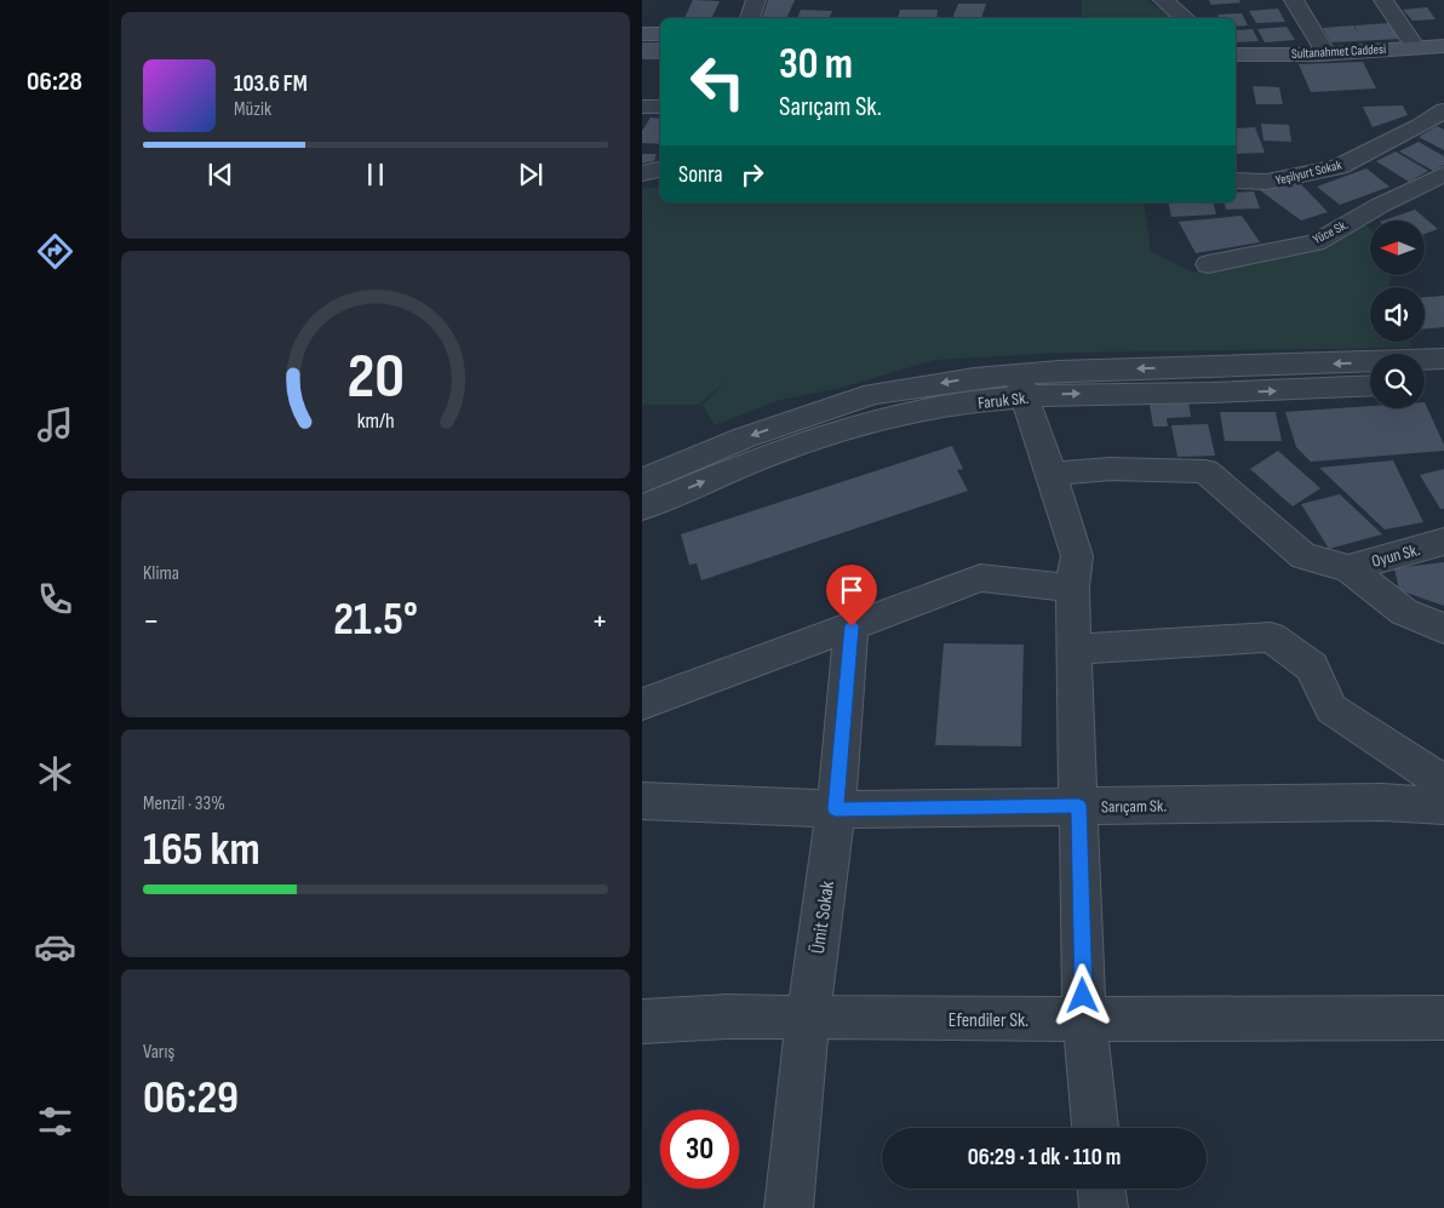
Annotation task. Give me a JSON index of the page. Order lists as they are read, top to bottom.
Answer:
{
  "streets": {
    "street": [
      "Sultanahmet Caddesi",
      "Yeşilyurt Sokak",
      "Yüce Sk.",
      "Faruk Sk.",
      "Oyun Sk.",
      "Sarıçam Sk.",
      "Ümit Sokak",
      "Efendiler Sk."
    ]
  },
  "crossings": [
    ["Sarıçam Sk.", "Ümit Sokak"],
    ["Ümit Sokak", "Efendiler Sk."]
  ],
  "north": "left",
  "page": {
    "tabs": "06:28",
    "turn": ["30 m", "Sarıçam Sk."],
    "song": ["103.6 FM", "Müzik"],
    "then": "Sonra",
    "tile": [
      "Klima",
      ["Menzil · 33%", "165 km"],
      ["Varış", "06:29"]
    ],
    "heat": ["−", "21.5°", "+"],
    "limit": "30",
    "trip": "06:29 · 1 dk · 110 m",
    "gauge": ["20", "km/h"]
  }
}
